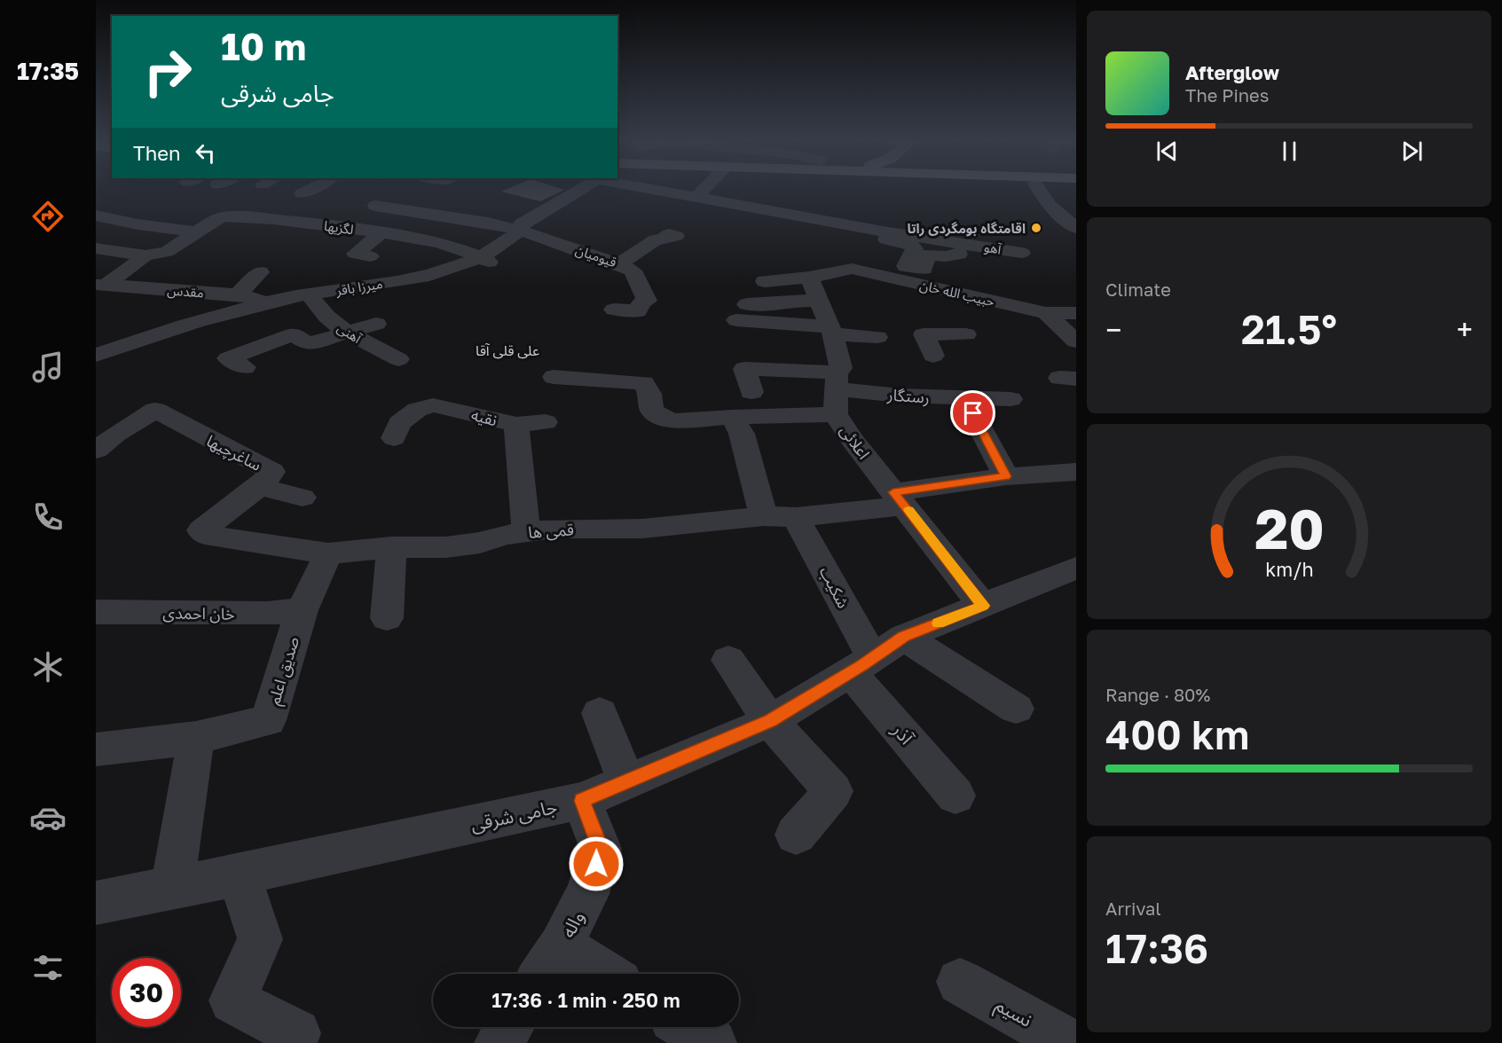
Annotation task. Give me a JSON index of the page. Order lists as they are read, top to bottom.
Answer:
{
  "streets": {
    "street": [
      "لگزیها",
      "آهو",
      "قیومیان",
      "میرزا باقر",
      "مقدس",
      "حبیب الله خان",
      "آهنی",
      "رستگار",
      "نقیه",
      "اعلائی",
      "ساغرچیها",
      "قمی ها",
      "شکیب",
      "خان احمدی",
      "صدیق اعلم",
      "آذر",
      "جامی شرقی",
      "واله",
      "نسیم"
    ]
  },
  "crossings": [
    ["لگزیها", "میرزا باقر"],
    ["لگزیها", "مقدس"],
    ["قیومیان", "میرزا باقر"],
    ["میرزا باقر", "مقدس"],
    ["میرزا باقر", "آهنی"],
    ["رستگار", "اعلائی"],
    ["نقیه", "قمی ها"],
    ["اعلائی", "قمی ها"],
    ["اعلائی", "جامی شرقی"],
    ["ساغرچیها", "قمی ها"],
    ["قمی ها", "شکیب"],
    ["قمی ها", "صدیق اعلم"],
    ["شکیب", "آذر"],
    ["شکیب", "جامی شرقی"],
    ["خان احمدی", "صدیق اعلم"],
    ["آذر", "جامی شرقی"],
    ["جامی شرقی", "واله"]
  ],
  "districts": ["علی قلی آقا"],
  "places": ["اقامتگاه بومگردی راتا"],
  "page": {
    "tabs": "17:35",
    "turn": ["10 m", "جامی شرقی"],
    "song": ["Afterglow", "The Pines"],
    "then": "Then",
    "tile": [
      "Climate",
      ["Range · 80%", "400 km"],
      ["Arrival", "17:36"]
    ],
    "heat": ["−", "21.5°", "+"],
    "limit": "30",
    "trip": "17:36 · 1 min · 250 m",
    "gauge": ["20", "km/h"]
  }
}
